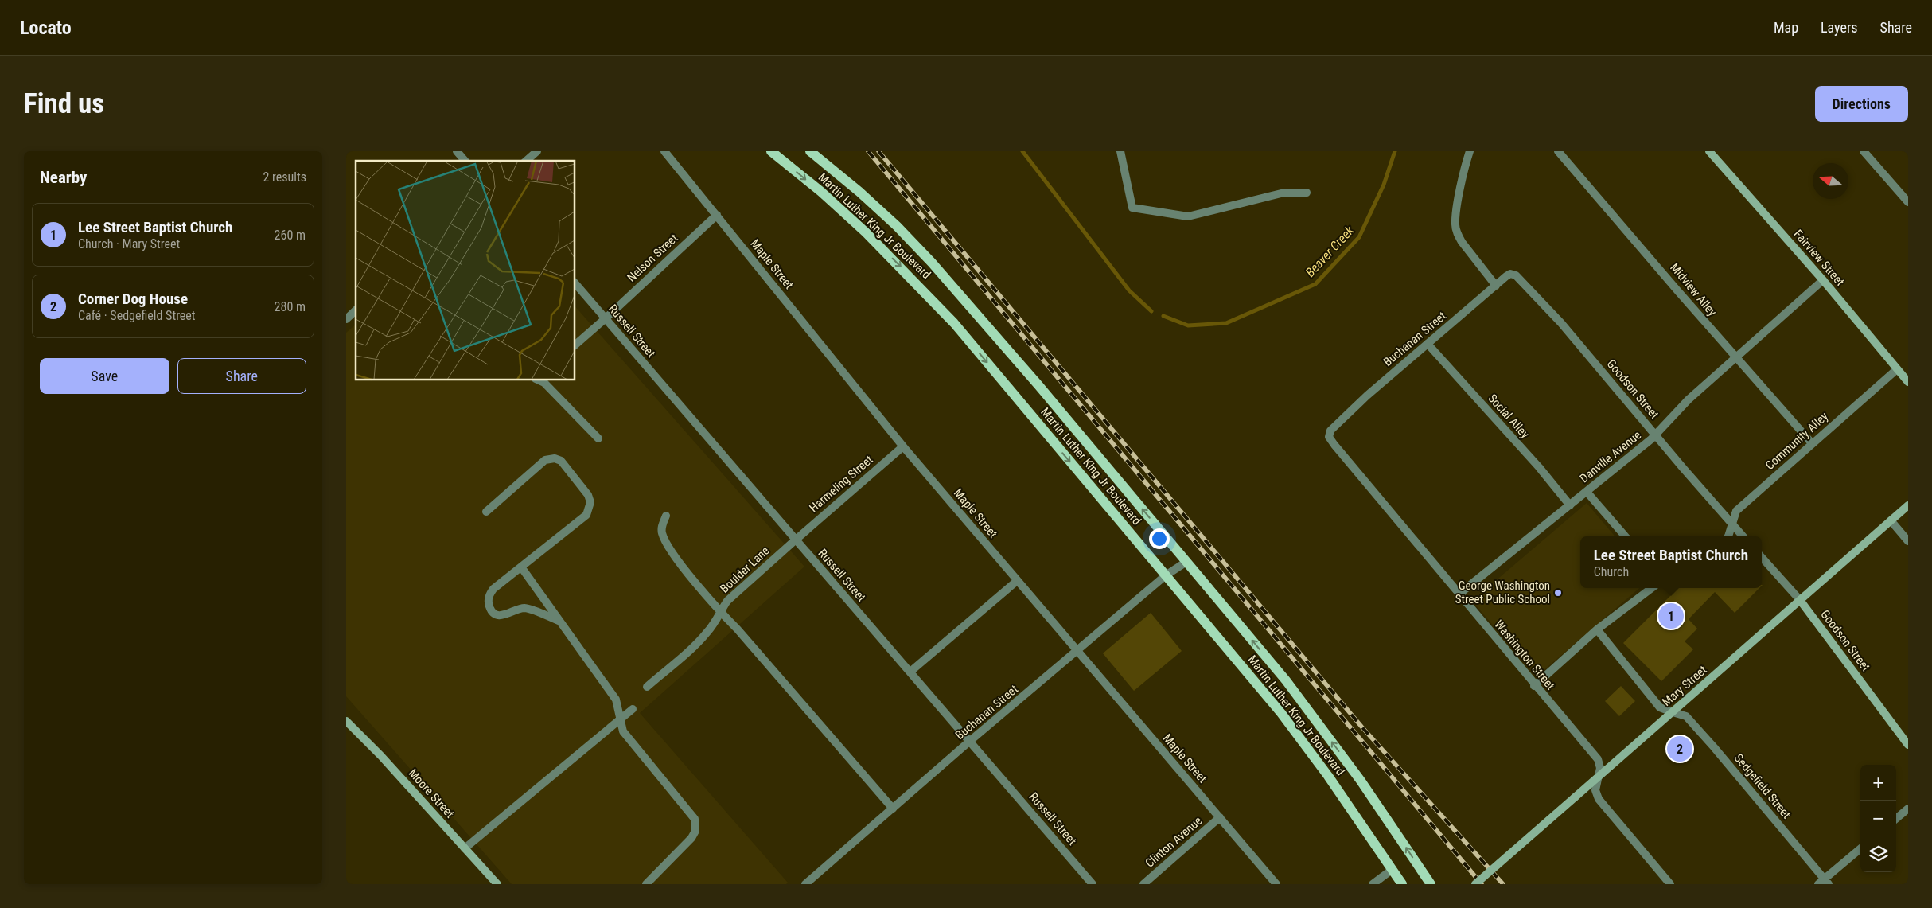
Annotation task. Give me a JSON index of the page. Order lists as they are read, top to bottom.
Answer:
{
  "streets": {
    "main road": [
      "Martin Luther King Jr Boulevard",
      "Fairview Street",
      "Goodson Street",
      "Mary Street",
      "Moore Street"
    ],
    "street": [
      "Nelson Street",
      "Maple Street",
      "Midview Alley",
      "Russell Street",
      "Buchanan Street",
      "Social Alley",
      "Community Alley",
      "Danville Avenue",
      "Harmeling Street",
      "Boulder Lane",
      "Washington Street",
      "Sedgefield Street",
      "Clinton Avenue"
    ]
  },
  "crossings": [
    ["Martin Luther King Jr Boulevard", "Buchanan Street"],
    ["Nelson Street", "Maple Street"],
    ["Nelson Street", "Russell Street"],
    ["Fairview Street", "Community Alley"],
    ["Fairview Street", "Danville Avenue"],
    ["Maple Street", "Buchanan Street"],
    ["Maple Street", "Harmeling Street"],
    ["Maple Street", "Clinton Avenue"],
    ["Midview Alley", "Community Alley"],
    ["Midview Alley", "Danville Avenue"],
    ["Russell Street", "Buchanan Street"],
    ["Russell Street", "Harmeling Street"],
    ["Russell Street", "Boulder Lane"],
    ["Buchanan Street", "Goodson Street"],
    ["Buchanan Street", "Social Alley"],
    ["Buchanan Street", "Washington Street"],
    ["Goodson Street", "Community Alley"],
    ["Goodson Street", "Danville Avenue"],
    ["Goodson Street", "Mary Street"],
    ["Social Alley", "Danville Avenue"],
    ["Danville Avenue", "Washington Street"],
    ["Harmeling Street", "Boulder Lane"],
    ["Washington Street", "Mary Street"],
    ["Mary Street", "Sedgefield Street"]
  ],
  "water": ["Beaver Creek"],
  "places": ["George Washington Street Public School"],
  "north": "left",
  "page": {
    "header": "Locato",
    "nav": ["Map", "Layers", "Share"],
    "buttons": [
      "Directions",
      ["Save", "Share"]
    ],
    "title": "Find us",
    "heading": ["Nearby", "2 results"],
    "list": [
      {
        "mark": "1",
        "name": "Lee Street Baptist Church",
        "note": "Church · Mary Street",
        "value": "260 m"
      },
      {
        "mark": "2",
        "name": "Corner Dog House",
        "note": "Café · Sedgefield Street",
        "value": "280 m"
      }
    ],
    "popup": ["Lee Street Baptist Church", "Church"],
    "pins": ["1", "2"],
    "map_buttons": ["+", "−"]
  }
}
